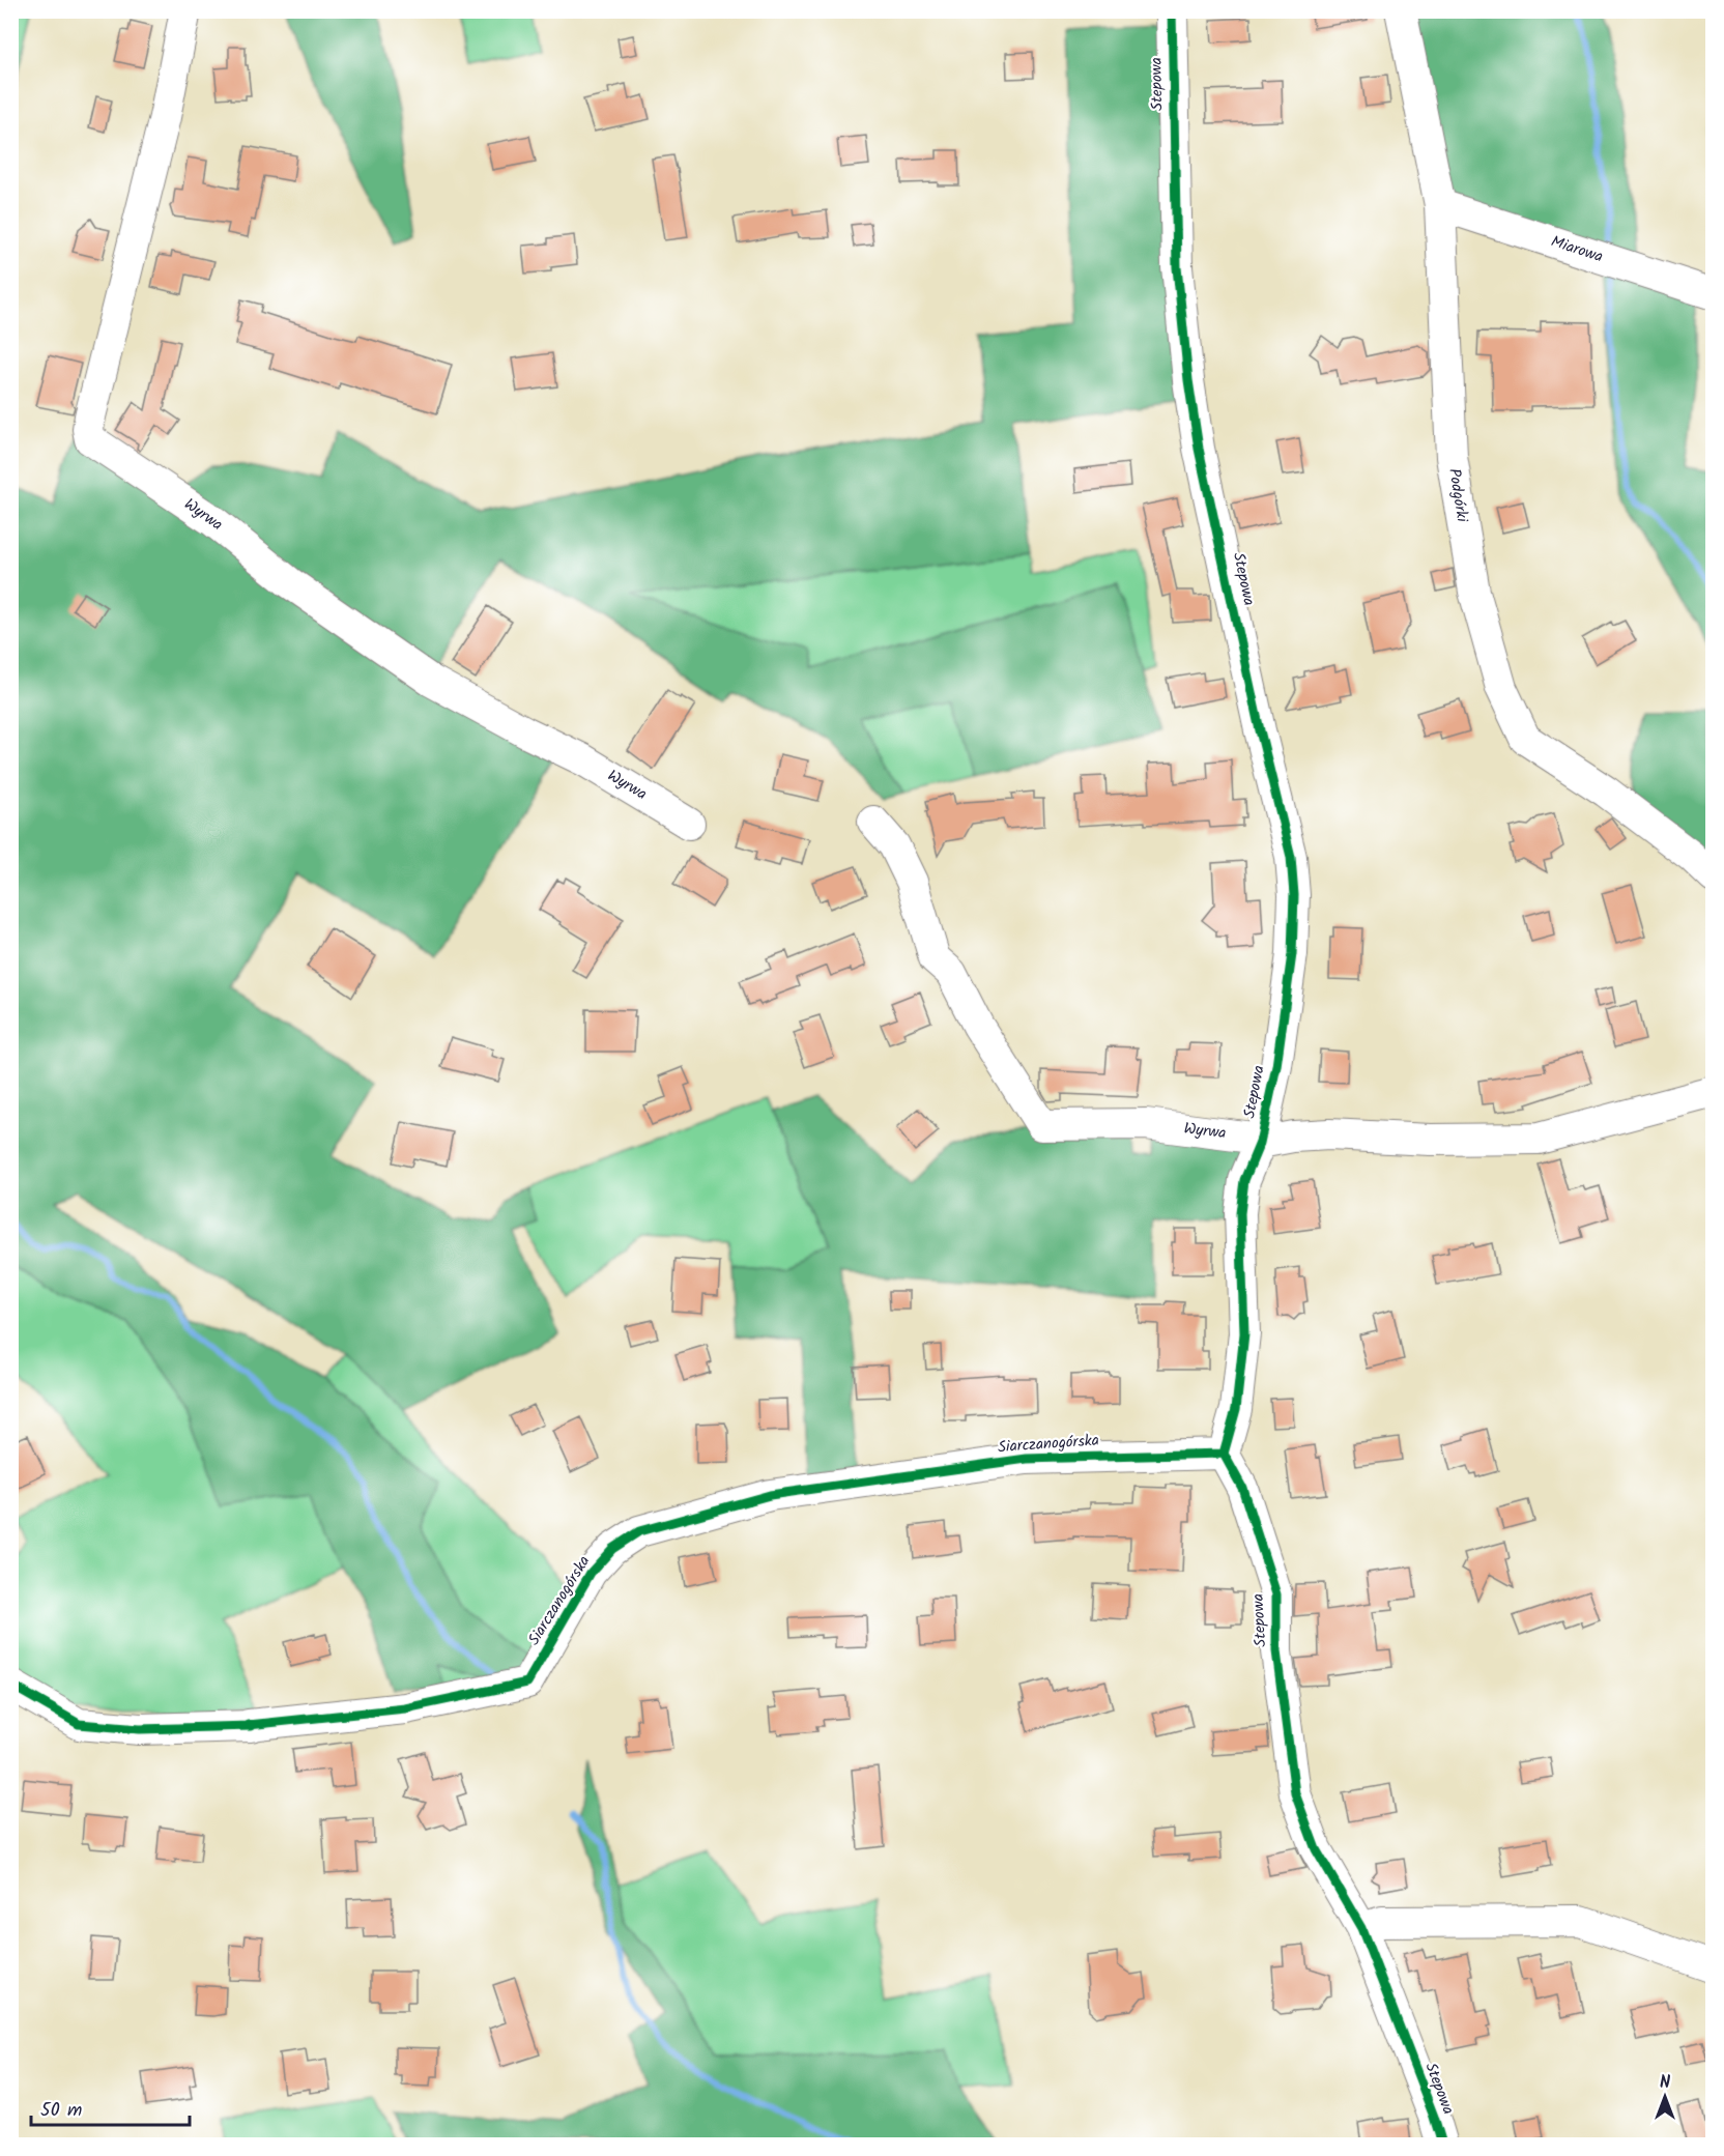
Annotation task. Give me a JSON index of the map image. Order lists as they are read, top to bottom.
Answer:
{
  "streets": {
    "street": [
      "Stepowa",
      "Miarowa",
      "Podgórki",
      "Wyrwa",
      "Siarczanogórska"
    ]
  },
  "crossings": [
    ["Stepowa", "Wyrwa"],
    ["Stepowa", "Siarczanogórska"],
    ["Miarowa", "Podgórki"]
  ],
  "scale_bar": "50 m",
  "north": "top"
}
